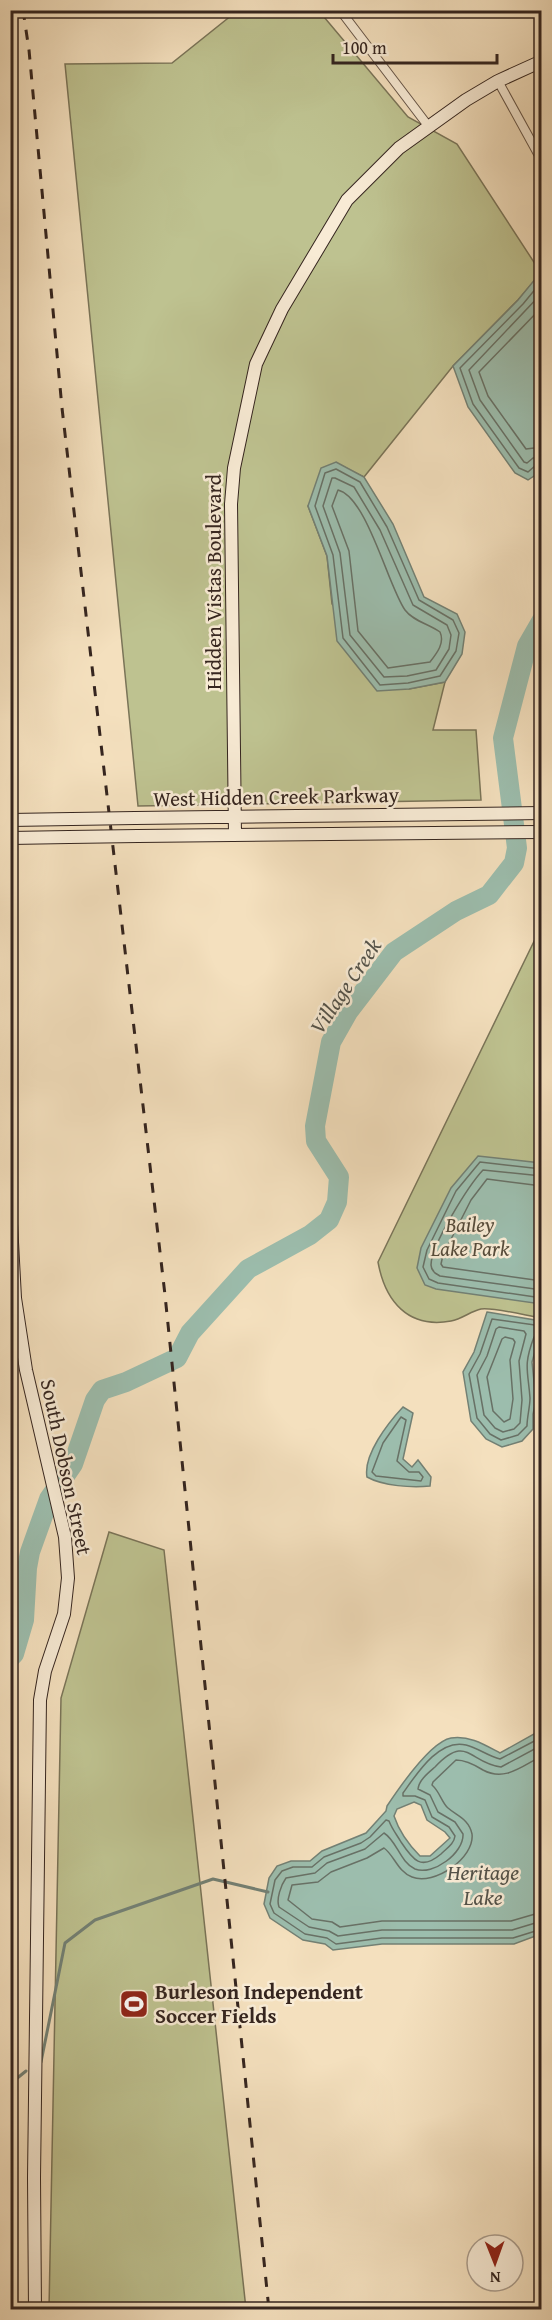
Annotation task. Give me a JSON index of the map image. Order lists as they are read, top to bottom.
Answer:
{
  "streets": {
    "street": ["Hidden Vistas Boulevard", "West Hidden Creek Parkway", "South Dobson Street"]
  },
  "crossings": [
    ["Hidden Vistas Boulevard", "West Hidden Creek Parkway"]
  ],
  "water": ["Village Creek", "Heritage Lake"],
  "parks": ["Bailey Lake Park"],
  "places": {
    "sports": ["Burleson Independent Soccer Fields"]
  },
  "scale_bar": "100 m",
  "north": "bottom"
}
